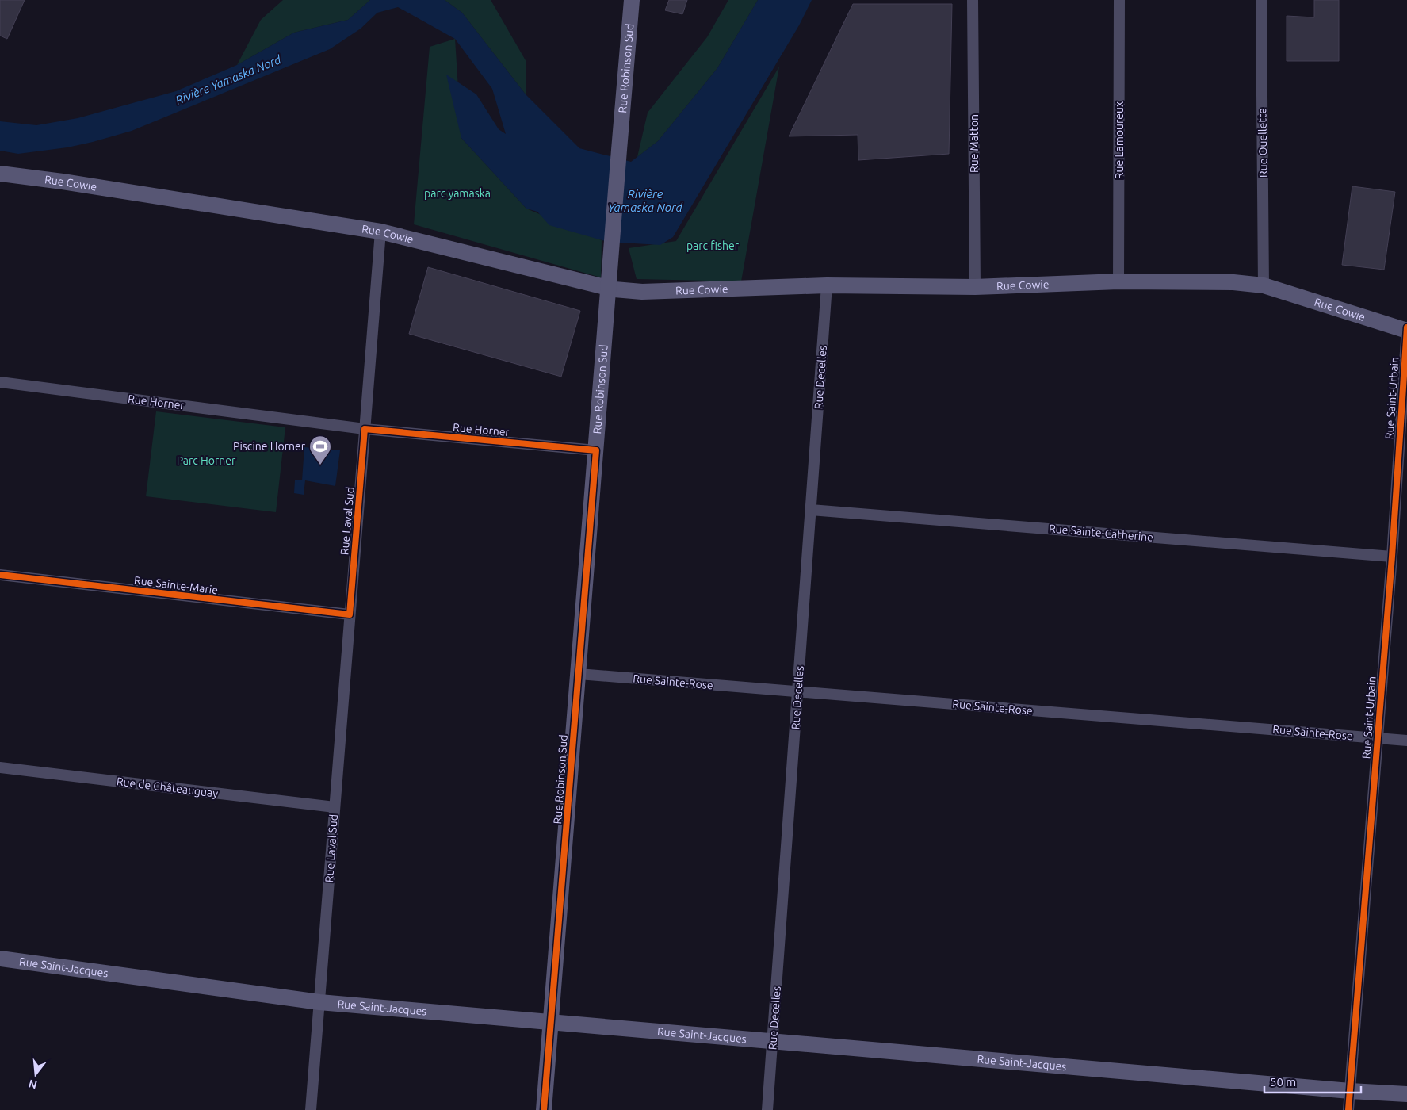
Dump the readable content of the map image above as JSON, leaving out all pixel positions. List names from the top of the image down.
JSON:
{
  "streets": {
    "street": [
      "Rue Robinson Sud",
      "Rue Lamoureux",
      "Rue Ouellette",
      "Rue Matton",
      "Rue Cowie",
      "Rue Decelles",
      "Rue Saint-Urbain",
      "Rue Horner",
      "Rue Laval Sud",
      "Rue Sainte-Catherine",
      "Rue Sainte-Marie",
      "Rue Sainte-Rose",
      "Rue de Châteauguay",
      "Rue Saint-Jacques"
    ]
  },
  "crossings": [
    ["Rue Robinson Sud", "Rue Cowie"],
    ["Rue Robinson Sud", "Rue Horner"],
    ["Rue Robinson Sud", "Rue Sainte-Rose"],
    ["Rue Robinson Sud", "Rue Saint-Jacques"],
    ["Rue Lamoureux", "Rue Cowie"],
    ["Rue Ouellette", "Rue Cowie"],
    ["Rue Matton", "Rue Cowie"],
    ["Rue Cowie", "Rue Decelles"],
    ["Rue Cowie", "Rue Saint-Urbain"],
    ["Rue Cowie", "Rue Laval Sud"],
    ["Rue Decelles", "Rue Sainte-Catherine"],
    ["Rue Decelles", "Rue Sainte-Rose"],
    ["Rue Decelles", "Rue Saint-Jacques"],
    ["Rue Saint-Urbain", "Rue Sainte-Catherine"],
    ["Rue Saint-Urbain", "Rue Sainte-Rose"],
    ["Rue Saint-Urbain", "Rue Saint-Jacques"],
    ["Rue Horner", "Rue Laval Sud"],
    ["Rue Laval Sud", "Rue Sainte-Marie"],
    ["Rue Laval Sud", "Rue de Châteauguay"],
    ["Rue Laval Sud", "Rue Saint-Jacques"]
  ],
  "water": ["Rivière Yamaska Nord"],
  "parks": ["parc yamaska", "parc fisher", "Parc Horner"],
  "places": {
    "sports": ["Piscine Horner"]
  },
  "scale_bar": "50 m",
  "north": "bottom"
}
